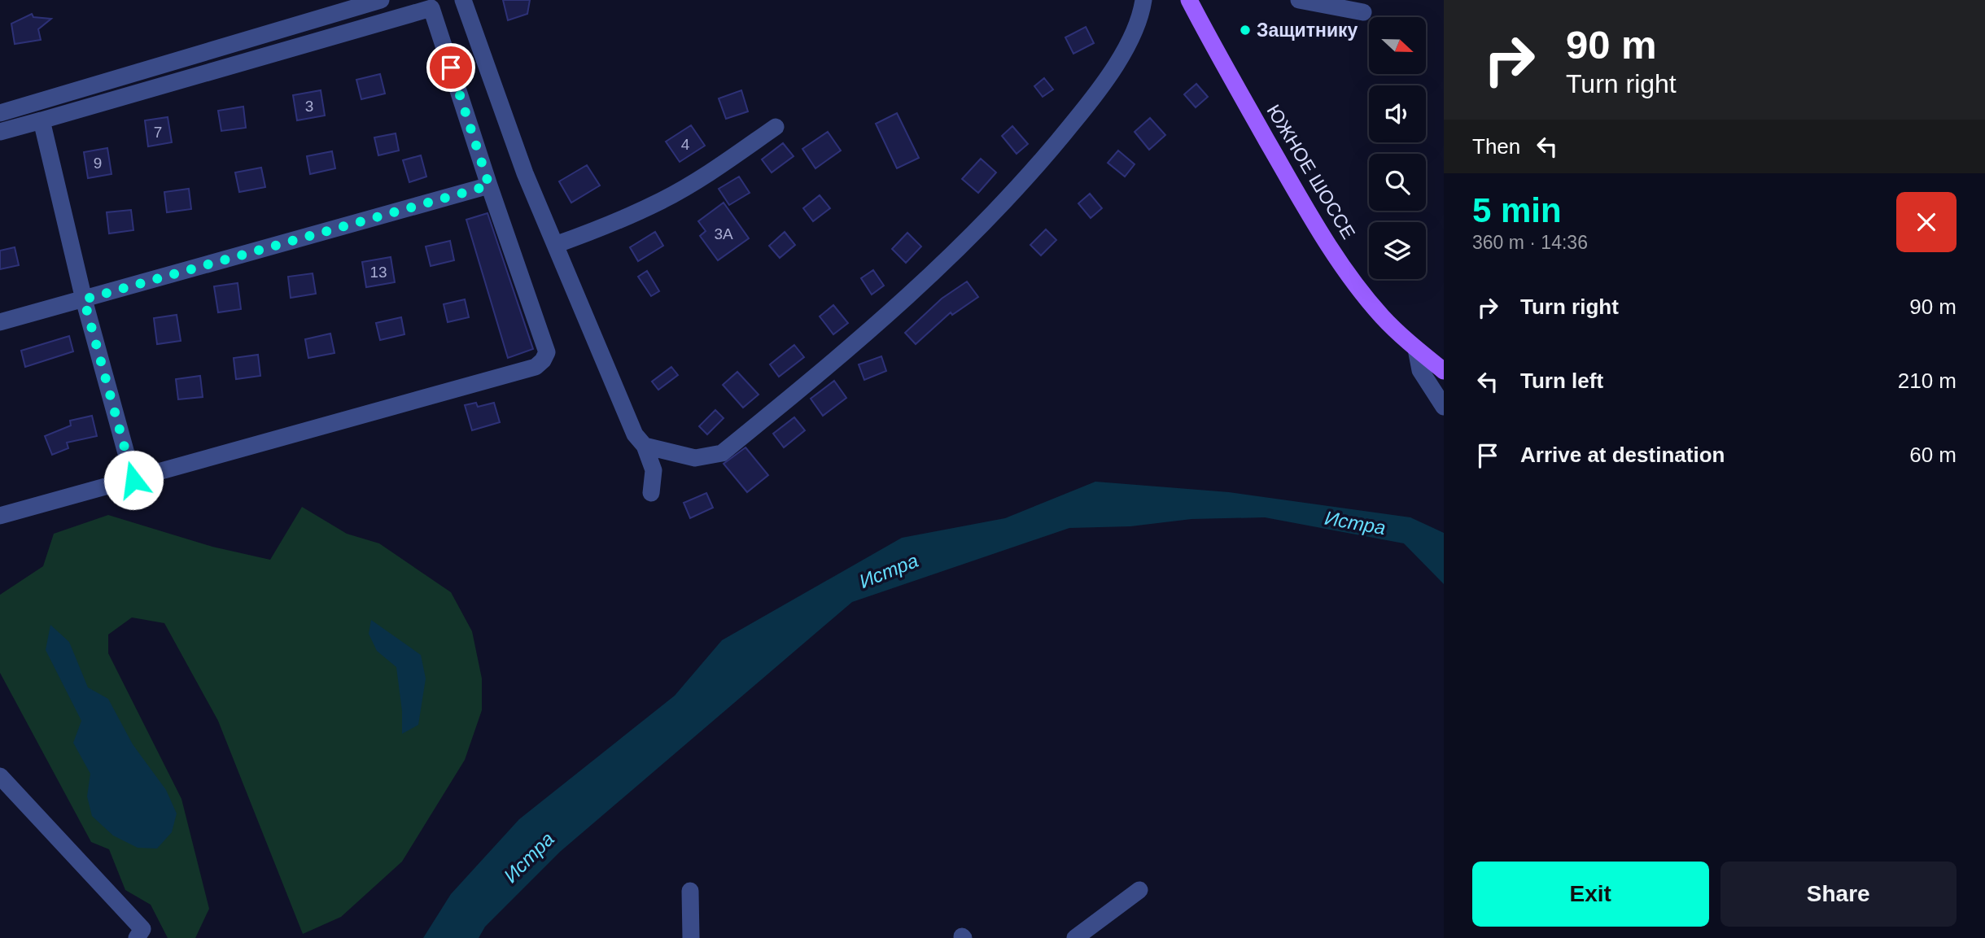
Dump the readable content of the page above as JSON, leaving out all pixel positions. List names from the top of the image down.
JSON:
{
  "streets": {
    "main road": ["ЮЖНОЕ ШОССЕ"]
  },
  "water": ["Истра"],
  "places": ["Защитнику"],
  "house_numbers": [
    "3",
    "7",
    "4",
    "9",
    "3А",
    "13"
  ],
  "north": "right",
  "page": {
    "turn": ["90 m", "Turn right"],
    "then": "Then",
    "heading": ["5 min", "360 m · 14:36"],
    "list": [
      {
        "name": "Turn right",
        "value": "90 m"
      },
      {
        "name": "Turn left",
        "value": "210 m"
      },
      {
        "name": "Arrive at destination",
        "value": "60 m"
      }
    ],
    "buttons": ["Exit", "Share"]
  }
}
